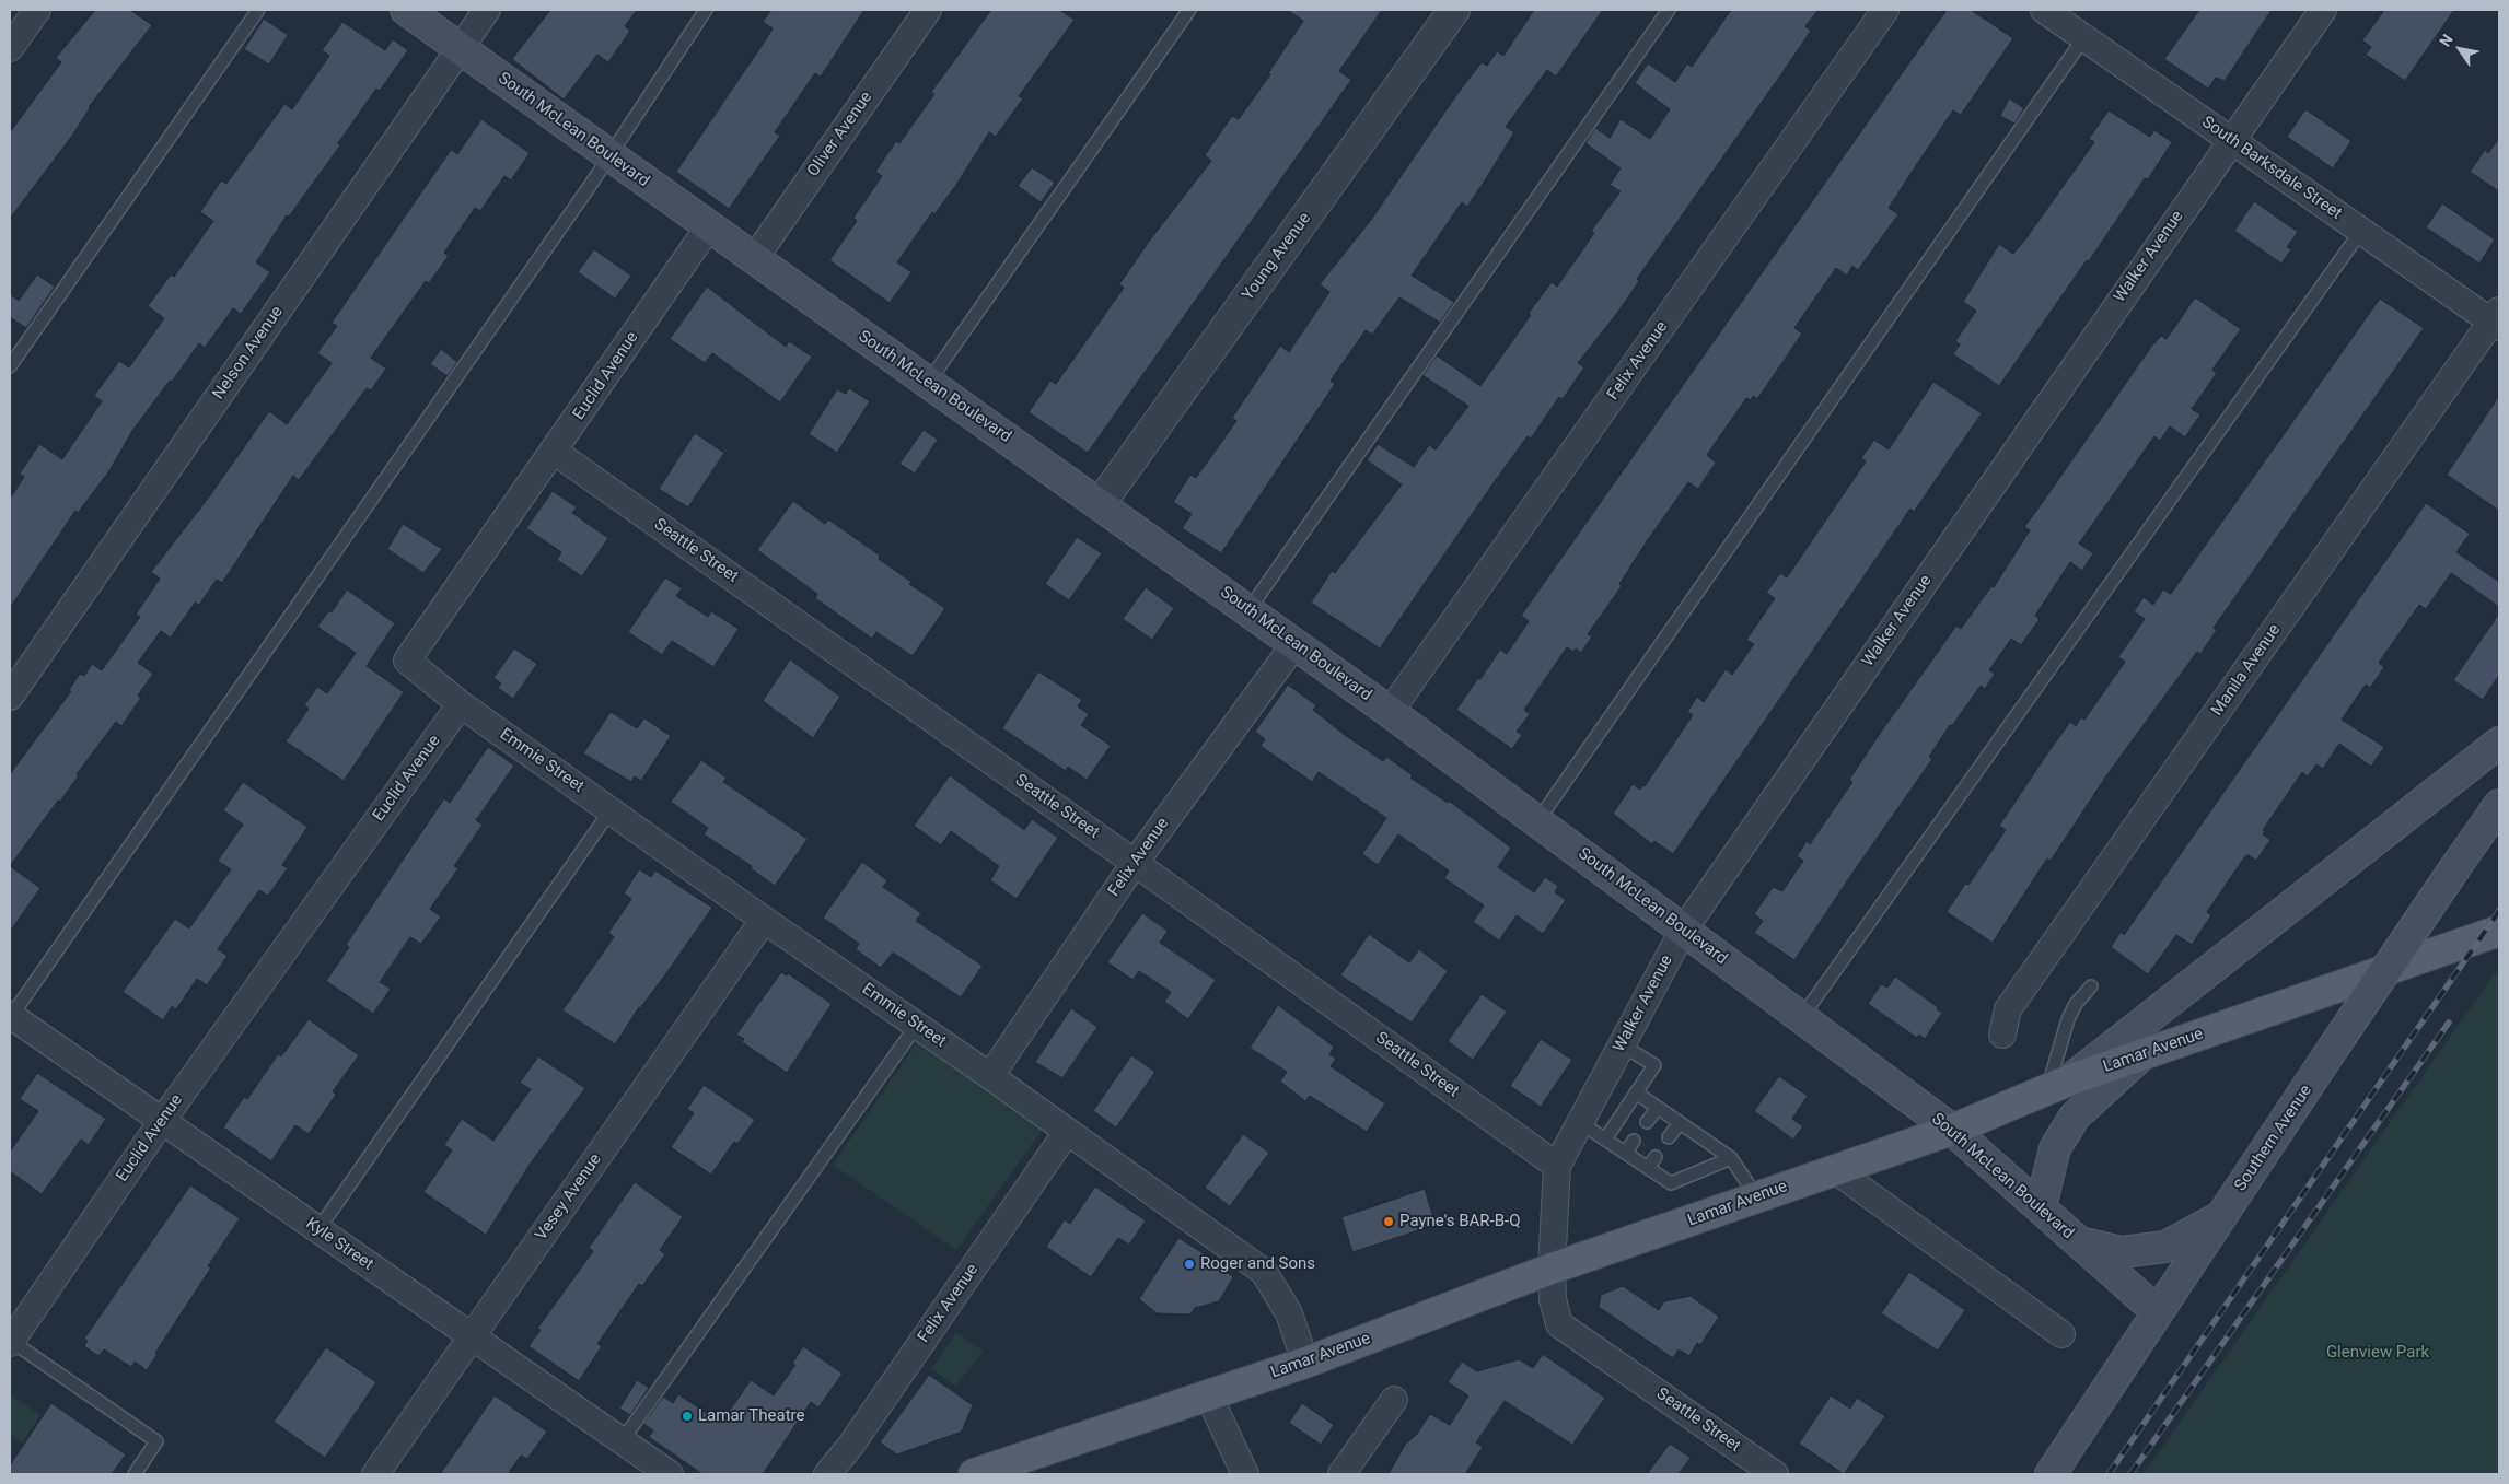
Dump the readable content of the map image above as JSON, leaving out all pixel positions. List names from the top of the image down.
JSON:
{
  "streets": {
    "main road": ["South McLean Boulevard", "Lamar Avenue", "Southern Avenue"],
    "street": [
      "Oliver Avenue",
      "South Barksdale Street",
      "Young Avenue",
      "Walker Avenue",
      "Nelson Avenue",
      "Felix Avenue",
      "Euclid Avenue",
      "Seattle Street",
      "Manila Avenue",
      "Emmie Street",
      "Vesey Avenue",
      "Kyle Street"
    ]
  },
  "crossings": [
    ["South McLean Boulevard", "Oliver Avenue"],
    ["South McLean Boulevard", "Young Avenue"],
    ["South McLean Boulevard", "Walker Avenue"],
    ["South McLean Boulevard", "Nelson Avenue"],
    ["South McLean Boulevard", "Felix Avenue"],
    ["South McLean Boulevard", "Euclid Avenue"],
    ["South McLean Boulevard", "Lamar Avenue"],
    ["South McLean Boulevard", "Southern Avenue"],
    ["South Barksdale Street", "Walker Avenue"],
    ["South Barksdale Street", "Manila Avenue"],
    ["Walker Avenue", "Seattle Street"],
    ["Walker Avenue", "Lamar Avenue"],
    ["Felix Avenue", "Seattle Street"],
    ["Felix Avenue", "Emmie Street"],
    ["Euclid Avenue", "Seattle Street"],
    ["Euclid Avenue", "Emmie Street"],
    ["Euclid Avenue", "Kyle Street"],
    ["Seattle Street", "Lamar Avenue"],
    ["Emmie Street", "Lamar Avenue"],
    ["Emmie Street", "Vesey Avenue"],
    ["Vesey Avenue", "Kyle Street"]
  ],
  "parks": ["Glenview Park"],
  "places": ["Payne's BAR-B-Q", "Roger and Sons", "Lamar Theatre"],
  "north": "top left"
}
